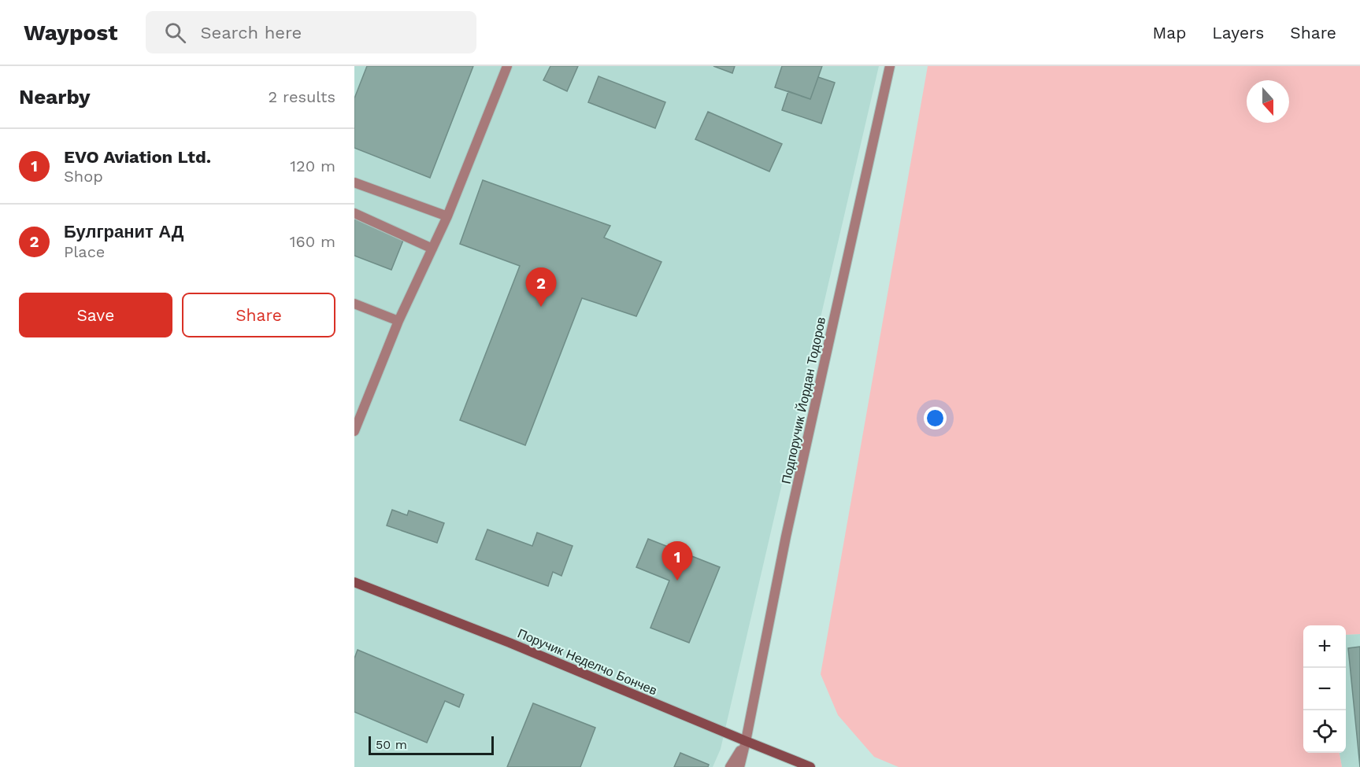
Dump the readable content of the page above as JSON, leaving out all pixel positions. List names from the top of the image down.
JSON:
{
  "streets": {
    "street": ["Подпоручик Йордан Тодоров", "Поручик Неделчо Бончев"]
  },
  "crossings": [
    ["Подпоручик Йордан Тодоров", "Поручик Неделчо Бончев"]
  ],
  "scale_bar": "50 m",
  "north": "bottom",
  "page": {
    "header": "Waypost",
    "search": "Search here",
    "nav": ["Map", "Layers", "Share"],
    "heading": ["Nearby", "2 results"],
    "list": [
      {
        "mark": "1",
        "name": "EVO Aviation Ltd.",
        "note": "Shop",
        "value": "120 m"
      },
      {
        "mark": "2",
        "name": "Булгранит АД",
        "note": "Place",
        "value": "160 m"
      }
    ],
    "pins": ["2", "1"],
    "buttons": ["Save", "Share"],
    "map_buttons": ["+", "−"],
    "scale": "50 m"
  }
}
